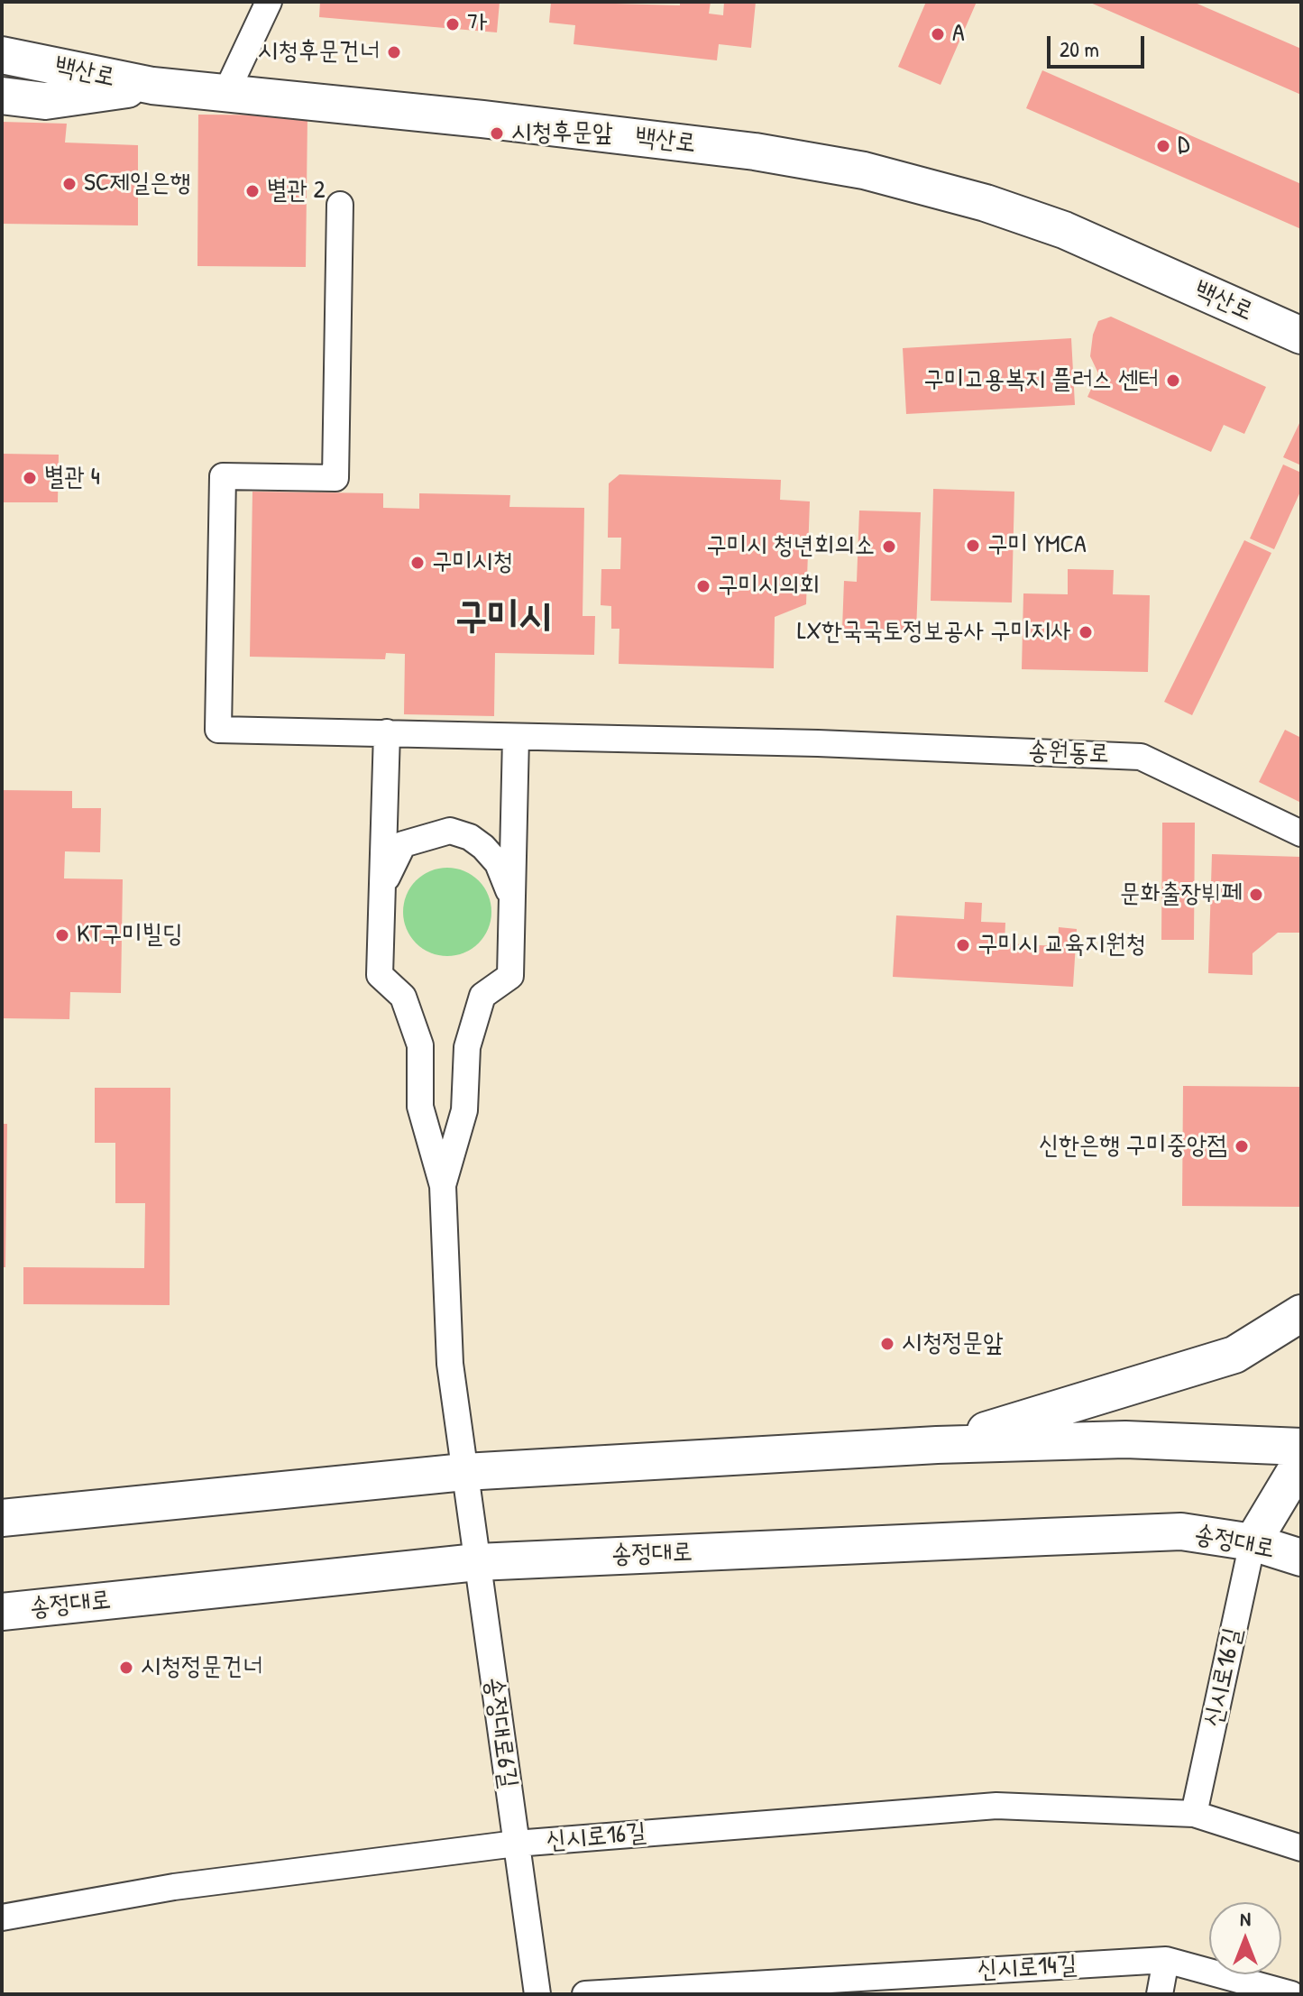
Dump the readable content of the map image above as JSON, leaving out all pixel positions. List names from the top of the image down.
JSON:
{
  "streets": {
    "street": [
      "백산로",
      "송원동로",
      "송정대로",
      "신시로16길",
      "송정대로6길",
      "신시로14길"
    ]
  },
  "crossings": [
    ["송정대로", "신시로16길"],
    ["송정대로", "송정대로6길"],
    ["신시로16길", "송정대로6길"]
  ],
  "districts": ["구미시"],
  "places": [
    "가",
    "A",
    "시청후문건너",
    "시청후문앞",
    "D",
    "SC제일은행",
    "별관 2",
    "구미고용복지 플러스 센터",
    "별관 4",
    "구미 YMCA",
    "구미시 청년회의소",
    "구미시청",
    "구미시의회",
    "LX한국국토정보공사 구미지사",
    "문화출장뷔페",
    "KT구미빌딩",
    "구미시 교육지원청",
    "신한은행 구미중앙점",
    "시청정문앞",
    "시청정문건너"
  ],
  "scale_bar": "20 m",
  "north": "top"
}
